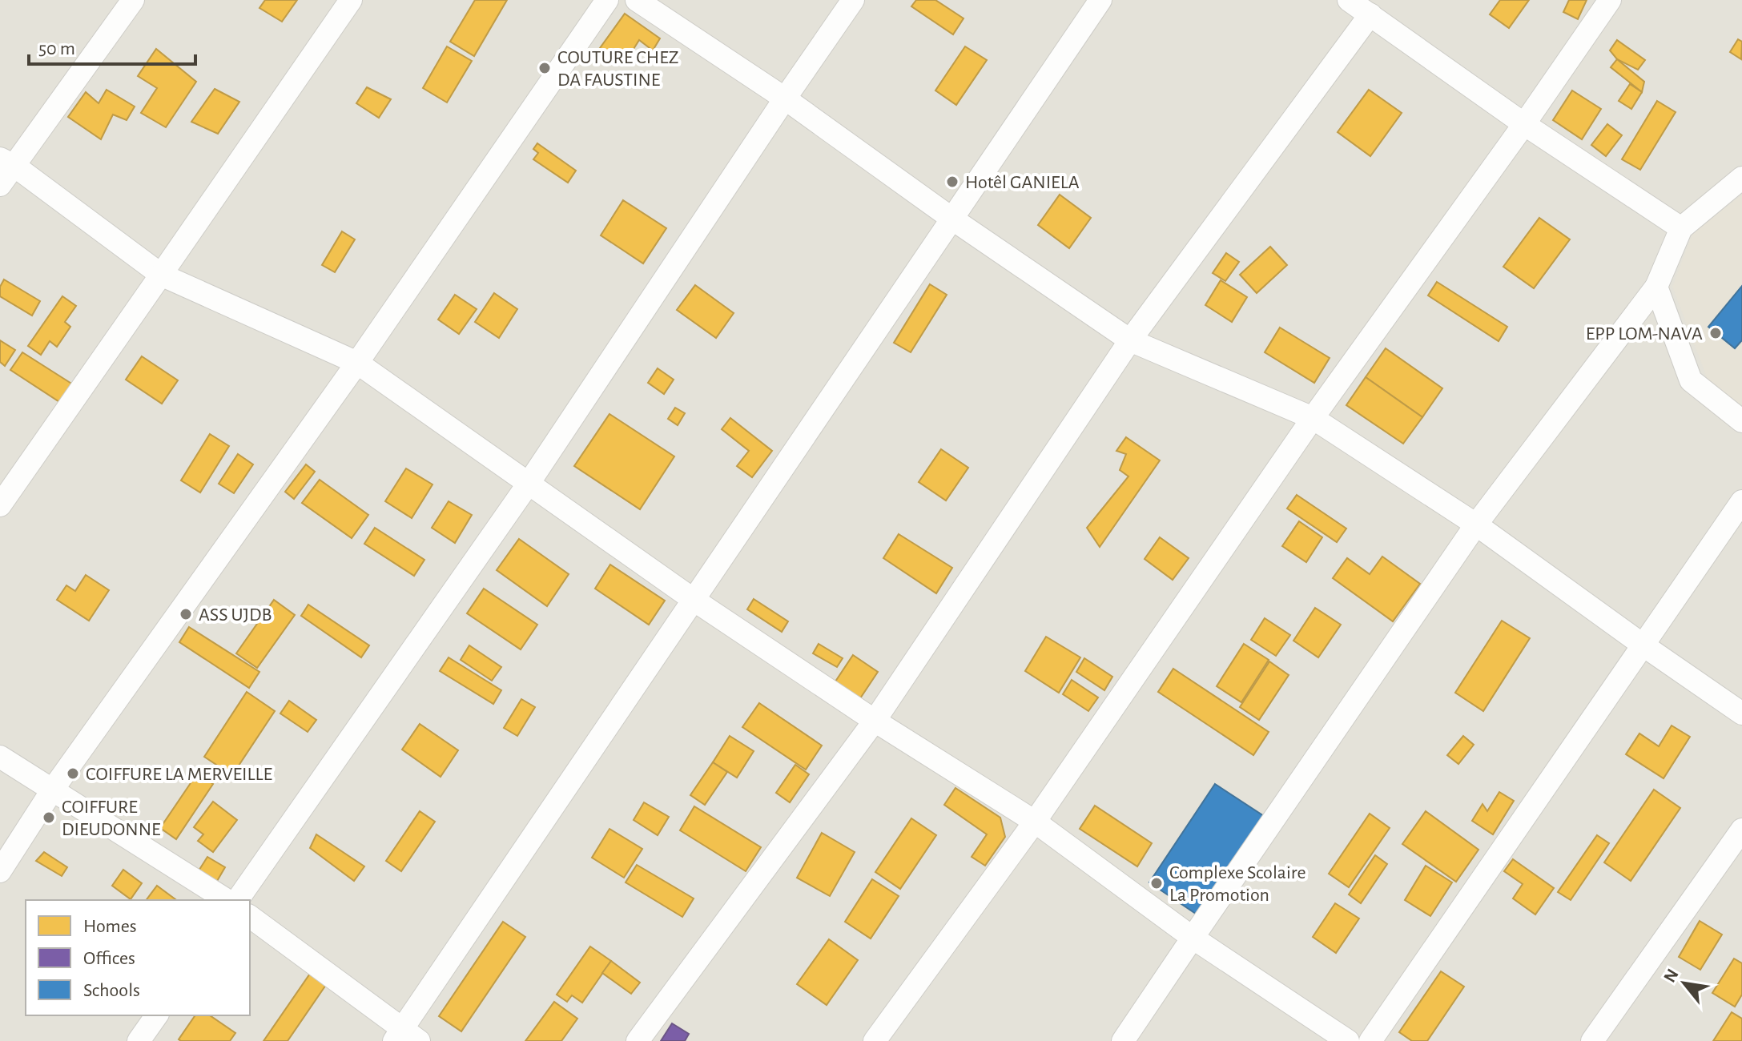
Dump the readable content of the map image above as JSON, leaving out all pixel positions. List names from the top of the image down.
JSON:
{
  "places": [
    "COUTURE CHEZ DA FAUSTINE",
    "Hotêl GANIELA",
    "EPP LOM-NAVA",
    "ASS UJDB",
    "COIFFURE LA MERVEILLE",
    "COIFFURE DIEUDONNE",
    "Complexe Scolaire La Promotion"
  ],
  "legend": ["Homes", "Offices", "Schools"],
  "scale_bar": "50 m",
  "north": "top left"
}
